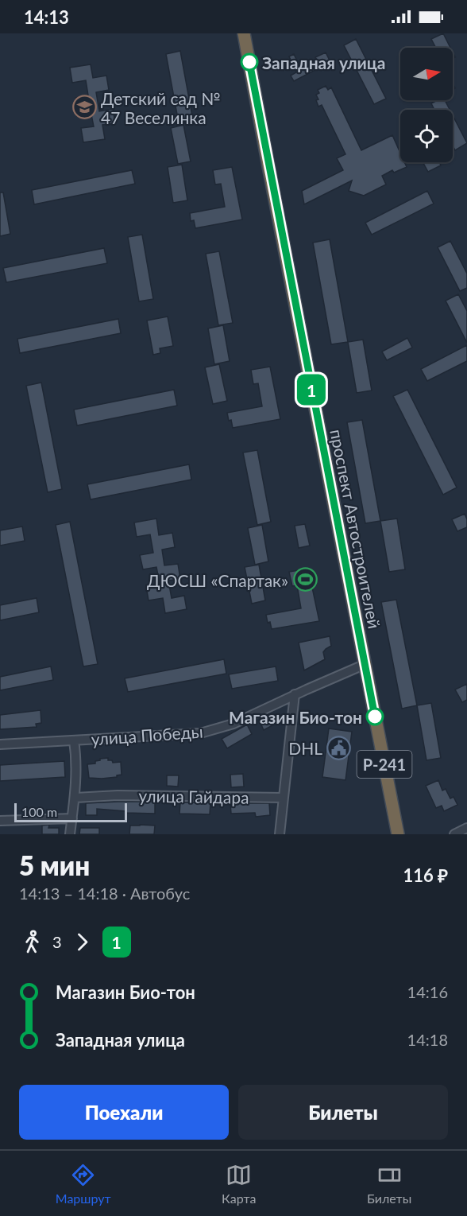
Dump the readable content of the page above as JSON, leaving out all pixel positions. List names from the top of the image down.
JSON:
{
  "streets": {
    "highway": ["проспект Автостроителей", "Р-241"],
    "street": ["улица Победы", "улица Гайдара"]
  },
  "crossings": [
    ["проспект Автостроителей", "улица Победы"]
  ],
  "places": {
    "other": ["Западная улица", "Магазин Био-тон"],
    "school or university": ["Детский сад № 47 Веселинка"],
    "sports": ["ДЮСШ «Спартак»"],
    "public building": ["DHL"]
  },
  "lines": ["bus line 1"],
  "scale_bar": "100 m",
  "north": "right",
  "page": {
    "status": "14:13",
    "on_map": "1",
    "scale": "100 m",
    "heading": ["5 мин", "14:13 – 14:18 · Автобус", "116 ₽"],
    "legs": ["3", "1"],
    "list": [
      {
        "name": "Магазин Био-тон",
        "value": "14:16"
      },
      {
        "name": "Западная улица",
        "value": "14:18"
      }
    ],
    "buttons": ["Поехали", "Билеты"],
    "tabs": ["Маршрут", "Карта", "Билеты"]
  }
}
